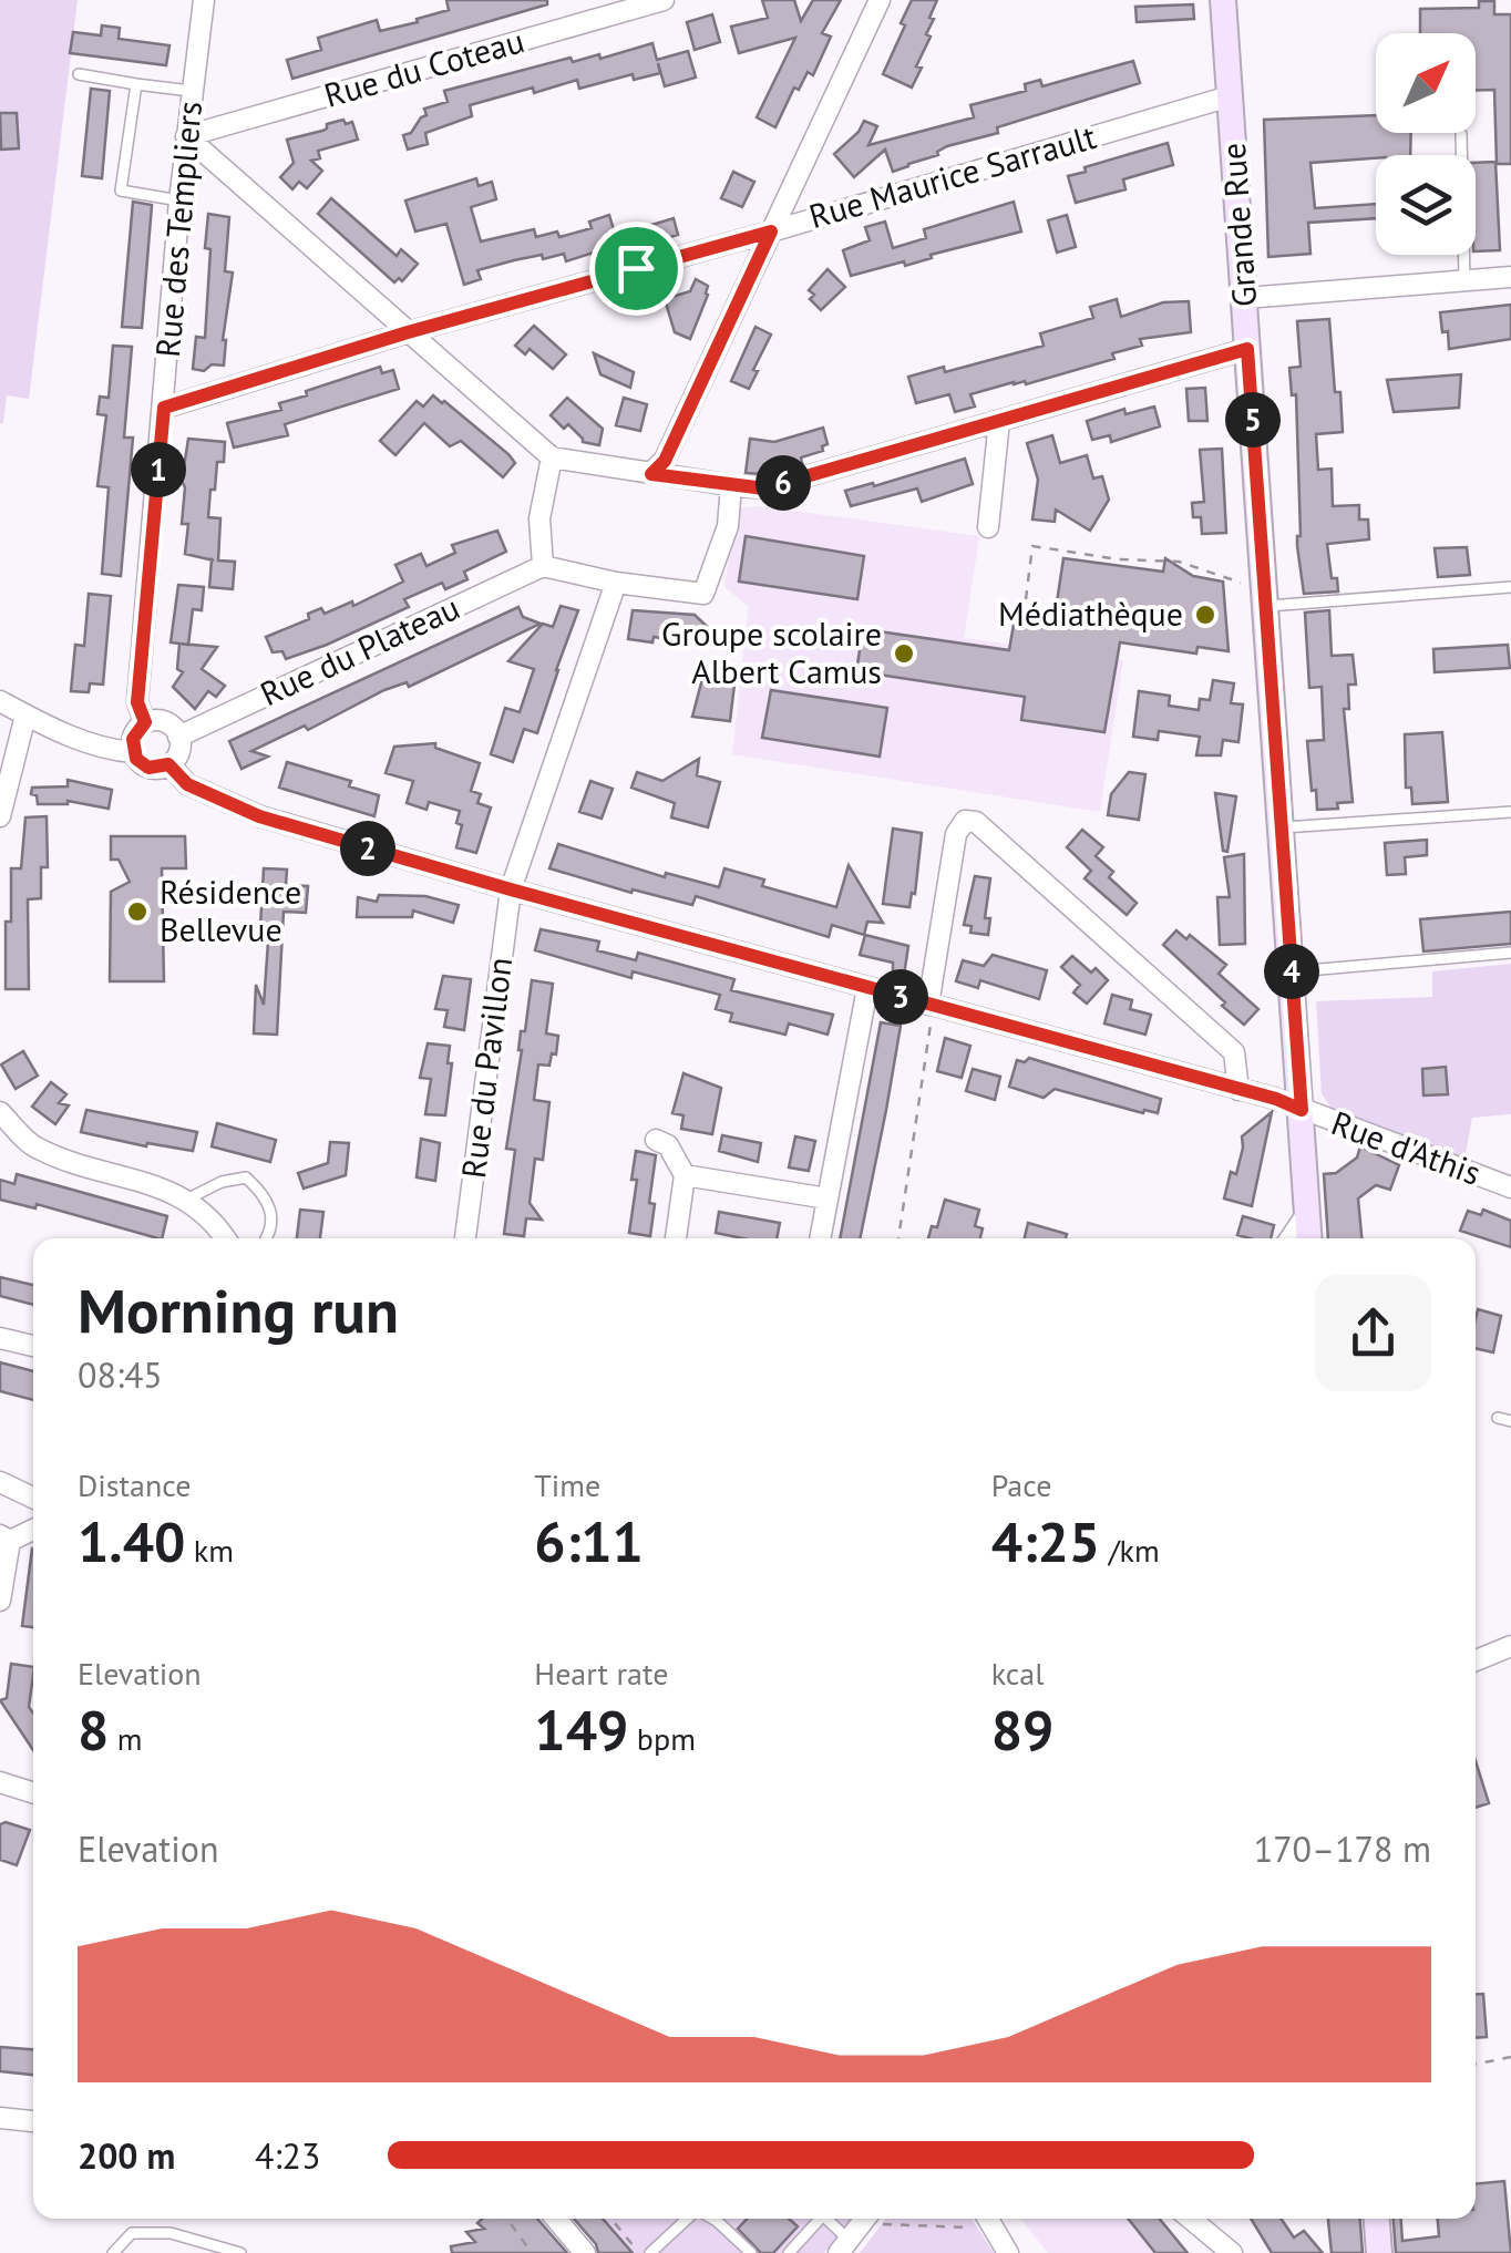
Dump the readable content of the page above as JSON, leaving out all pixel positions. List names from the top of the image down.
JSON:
{
  "streets": {
    "main road": ["Grande Rue"],
    "street": [
      "Rue du Coteau",
      "Rue Maurice Sarrault",
      "Rue des Templiers",
      "Rue du Plateau",
      "Rue du Pavillon",
      "Rue d'Athis"
    ]
  },
  "crossings": [
    ["Rue du Coteau", "Rue des Templiers"],
    ["Rue Maurice Sarrault", "Grande Rue"],
    ["Rue Maurice Sarrault", "Rue des Templiers"],
    ["Grande Rue", "Rue d'Athis"],
    ["Rue des Templiers", "Rue du Plateau"],
    ["Rue des Templiers", "Rue d'Athis"],
    ["Rue du Plateau", "Rue d'Athis"],
    ["Rue du Pavillon", "Rue d'Athis"]
  ],
  "places": ["Médiathèque", "Groupe scolaire Albert Camus", "Résidence Bellevue"],
  "north": "top right",
  "page": {
    "pins": [
      "5",
      "1",
      "6",
      "2",
      "4",
      "3"
    ],
    "heading": ["Morning run", "08:45"],
    "stats": [
      ["Distance", "1.40 km"],
      ["Time", "6:11"],
      ["Pace", "4:25 /km"],
      ["Elevation", "8 m"],
      ["Heart rate", "149 bpm"],
      ["kcal", "89"]
    ],
    "chart": ["Elevation", "170–178 m"],
    "list": [
      {
        "name": "200 m",
        "note": "4:23"
      }
    ]
  }
}
